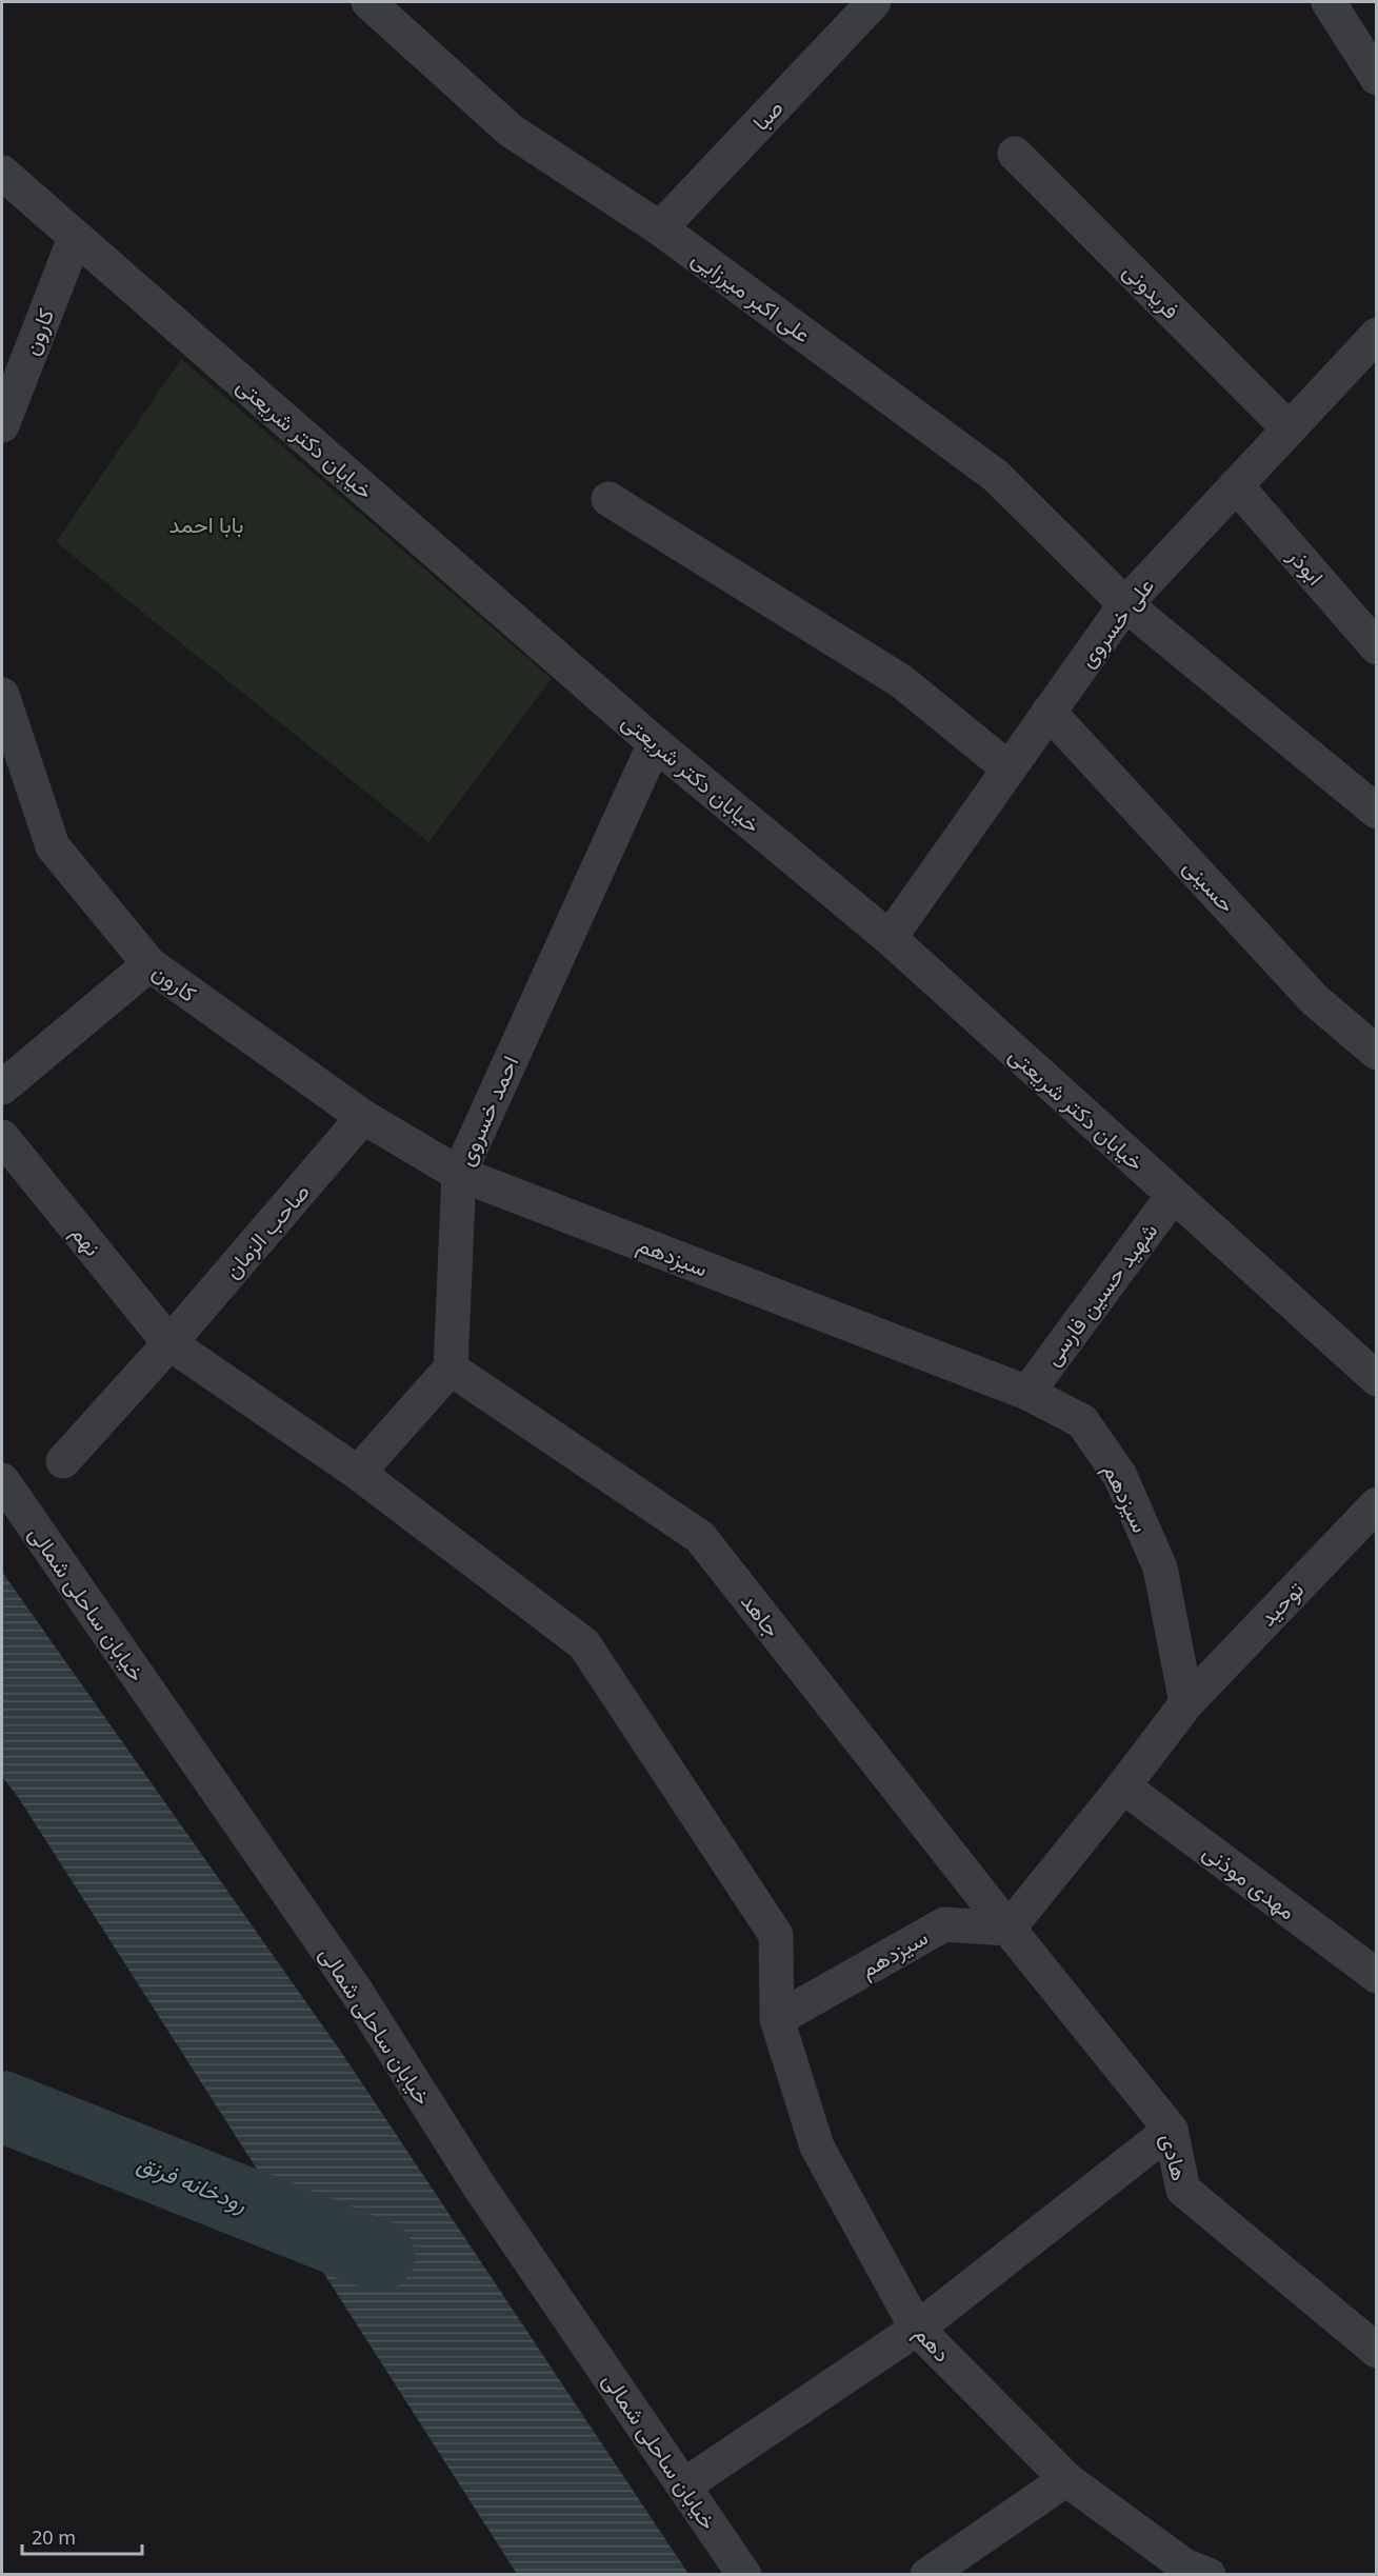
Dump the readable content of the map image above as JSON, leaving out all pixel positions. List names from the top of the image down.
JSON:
{
  "streets": {
    "street": [
      "صبا",
      "فریدونی",
      "علی اکبر میرزایی",
      "کارون",
      "خیابان دکتر شریعتی",
      "ابوذر",
      "علی خسروی",
      "حسینی",
      "احمد خسروی",
      "صاحب الزمان",
      "نهم",
      "سیزدهم",
      "شهید حسین فارسی",
      "خیابان ساحلی شمالی",
      "توحید",
      "جاهد",
      "مهدی موذنی",
      "هادی",
      "دهم"
    ]
  },
  "crossings": [
    ["صبا", "علی اکبر میرزایی"],
    ["فریدونی", "علی خسروی"],
    ["علی اکبر میرزایی", "علی خسروی"],
    ["کارون", "خیابان دکتر شریعتی"],
    ["کارون", "احمد خسروی"],
    ["کارون", "صاحب الزمان"],
    ["کارون", "سیزدهم"],
    ["خیابان دکتر شریعتی", "علی خسروی"],
    ["خیابان دکتر شریعتی", "احمد خسروی"],
    ["خیابان دکتر شریعتی", "شهید حسین فارسی"],
    ["ابوذر", "علی خسروی"],
    ["علی خسروی", "حسینی"],
    ["احمد خسروی", "سیزدهم"],
    ["احمد خسروی", "جاهد"],
    ["صاحب الزمان", "نهم"],
    ["نهم", "دهم"],
    ["سیزدهم", "شهید حسین فارسی"],
    ["سیزدهم", "توحید"],
    ["سیزدهم", "جاهد"],
    ["سیزدهم", "هادی"],
    ["سیزدهم", "دهم"],
    ["جاهد", "هادی"]
  ],
  "water": ["رودخانه فرنق"],
  "parks": ["بابا احمد"],
  "scale_bar": "20 m"
}
